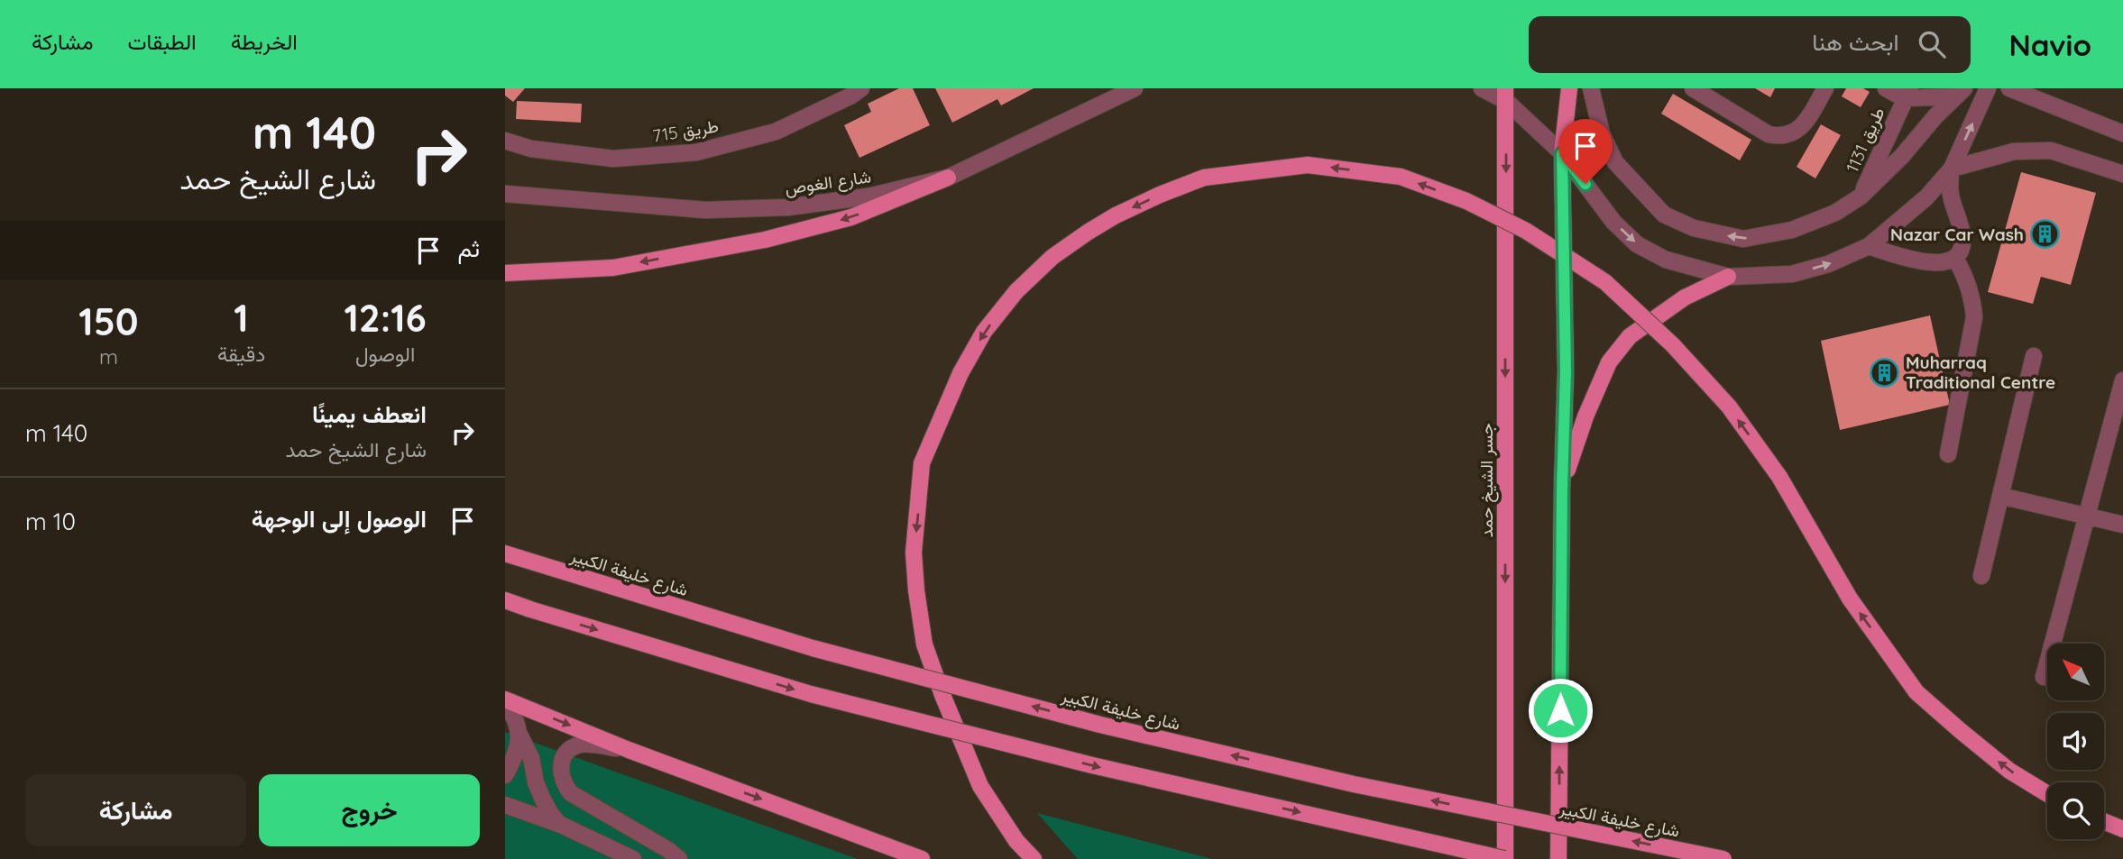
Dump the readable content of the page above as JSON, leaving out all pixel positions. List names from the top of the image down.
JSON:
{
  "streets": {
    "main road": ["جسر الشيخ حمد", "شارع خليفة الكبير"],
    "street": ["طريق 715", "طريق 1131", "شارع الغوص"]
  },
  "places": {
    "building": ["Nazar Car Wash", "Muharraq Traditional Centre"]
  },
  "north": "top left",
  "page": {
    "header": "Navio",
    "search": "ابحث هنا",
    "nav": ["الخريطة", "الطبقات", "مشاركة"],
    "turn": ["140 m", "شارع الشيخ حمد"],
    "then": "ثم",
    "eta": [
      "12:16",
      "الوصول",
      "1",
      "دقيقة",
      "150",
      "m"
    ],
    "list": [
      {
        "name": "انعطف يمينًا",
        "note": "شارع الشيخ حمد",
        "value": "140 m"
      },
      {
        "name": "الوصول إلى الوجهة",
        "value": "10 m"
      }
    ],
    "buttons": ["خروج", "مشاركة"]
  }
}
